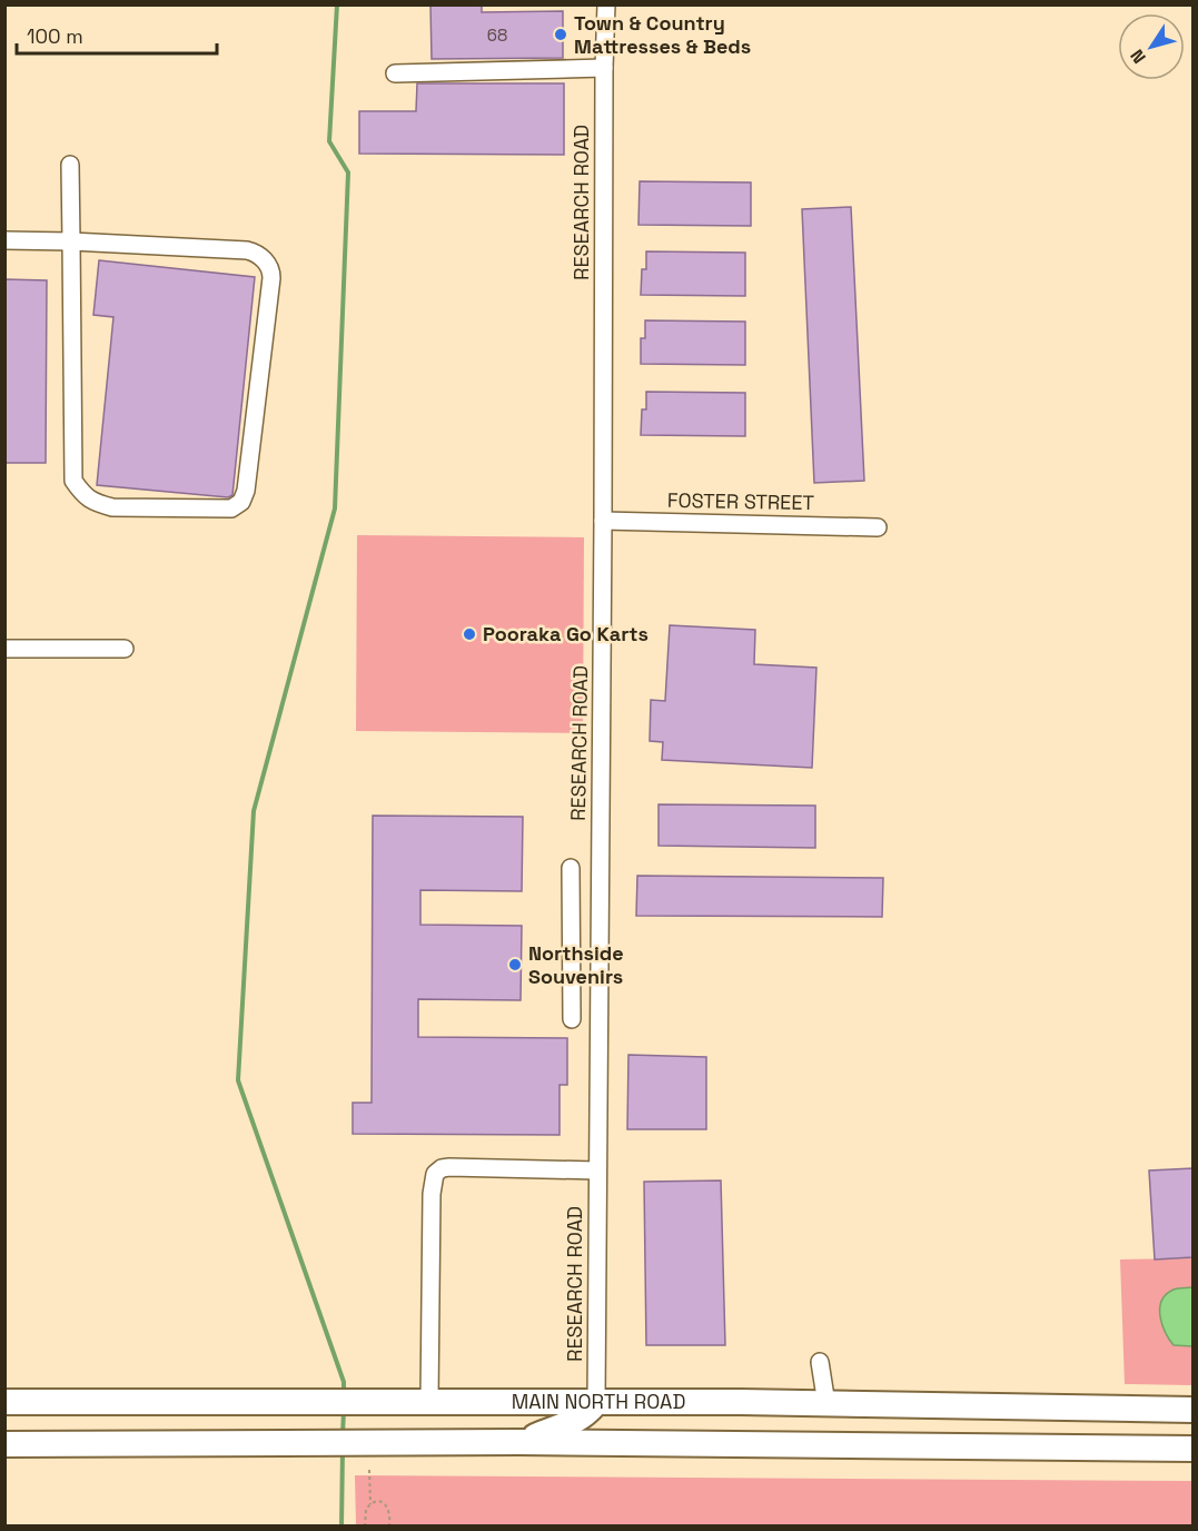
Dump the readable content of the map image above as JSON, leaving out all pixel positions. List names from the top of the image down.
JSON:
{
  "streets": {
    "highway": ["MAIN NORTH ROAD"],
    "street": ["RESEARCH ROAD", "FOSTER STREET"]
  },
  "crossings": [
    ["RESEARCH ROAD", "FOSTER STREET"],
    ["RESEARCH ROAD", "MAIN NORTH ROAD"]
  ],
  "places": ["Town & Country Mattresses & Beds", "Pooraka Go Karts", "Northside Souvenirs"],
  "house_numbers": ["68"],
  "scale_bar": "100 m",
  "north": "bottom left"
}
